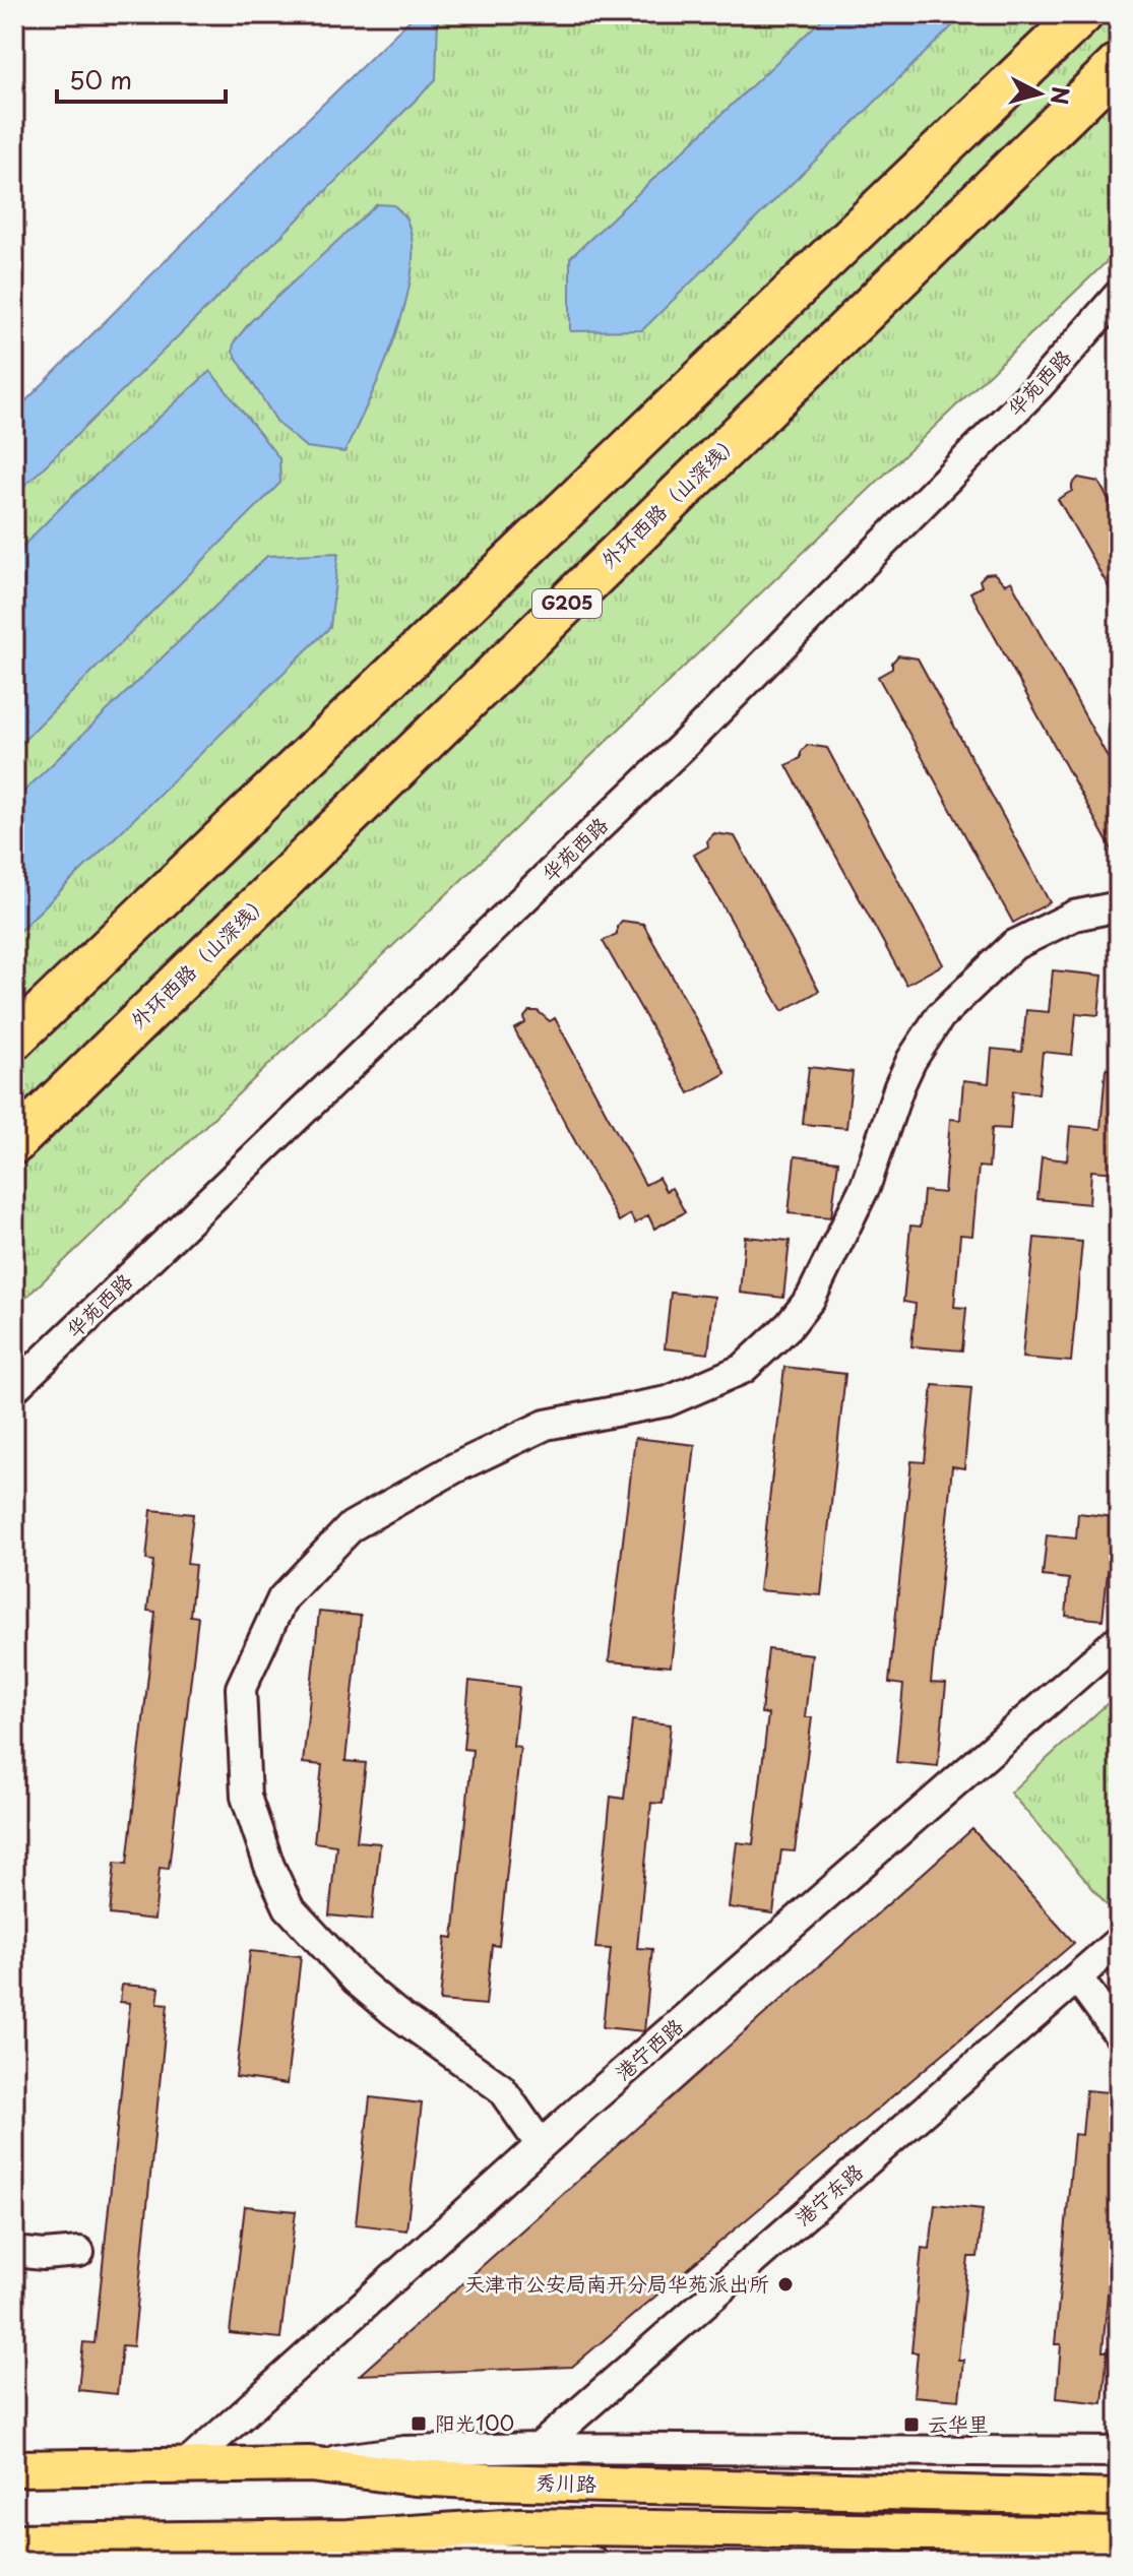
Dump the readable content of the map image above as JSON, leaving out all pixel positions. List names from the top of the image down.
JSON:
{
  "streets": {
    "highway": ["外环西路（山深线）", "G205"],
    "main road": ["秀川路"],
    "street": ["华苑西路", "港宁西路", "港宁东路"]
  },
  "crossings": [
    ["港宁西路", "秀川路"]
  ],
  "places": {
    "other": ["天津市公安局南开分局华苑派出所"],
    "transit": ["阳光100", "云华里"]
  },
  "scale_bar": "50 m",
  "north": "right"
}
